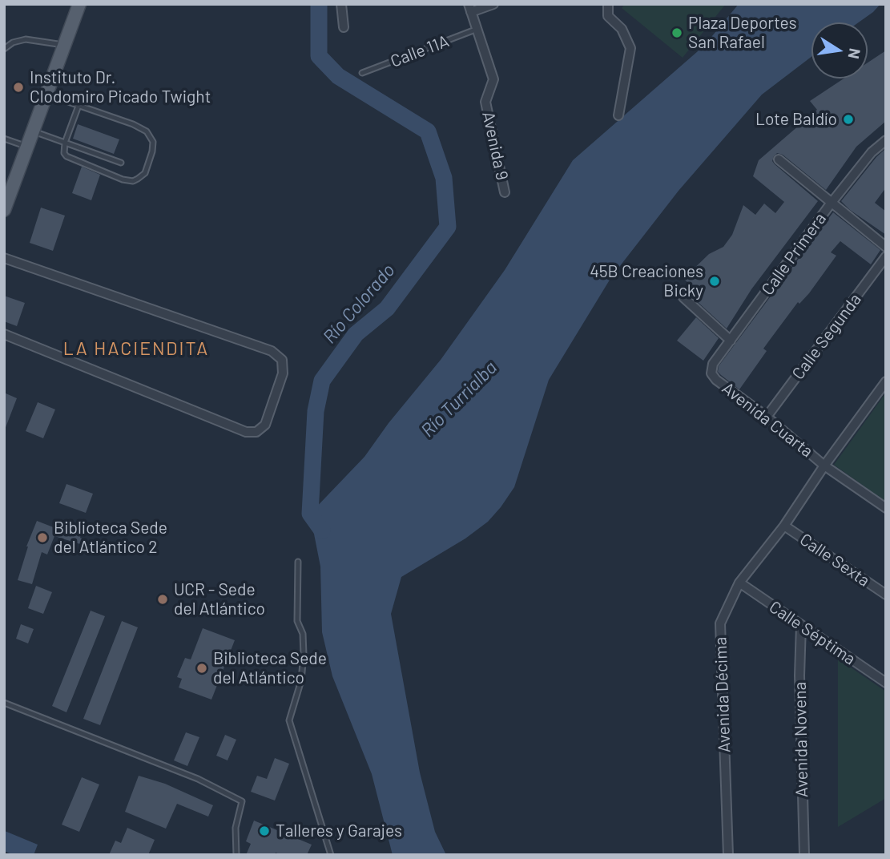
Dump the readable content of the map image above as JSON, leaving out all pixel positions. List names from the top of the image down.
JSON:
{
  "streets": {
    "street": [
      "Avenida 9",
      "Calle Primera",
      "Calle Segunda",
      "Avenida Cuarta",
      "Calle Sexta",
      "Calle Séptima",
      "Avenida Décima",
      "Avenida Novena"
    ],
    "lane": ["Calle 11A"]
  },
  "crossings": [
    ["Calle 11A", "Avenida 9"],
    ["Calle Primera", "Avenida Cuarta"],
    ["Calle Segunda", "Avenida Cuarta"],
    ["Avenida Cuarta", "Avenida Décima"],
    ["Calle Sexta", "Avenida Décima"],
    ["Calle Séptima", "Avenida Décima"],
    ["Calle Séptima", "Avenida Novena"]
  ],
  "districts": ["LA HACIENDITA"],
  "water": ["Río Colorado", "Río Turrialba"],
  "places": [
    "Plaza Deportes San Rafael",
    "Instituto Dr. Clodomiro Picado Twight",
    "Lote Baldío",
    "45B Creaciones Bicky",
    "Biblioteca Sede del Atlántico 2",
    "UCR - Sede del Atlántico",
    "Biblioteca Sede del Atlántico",
    "Talleres y Garajes"
  ],
  "north": "right"
}
